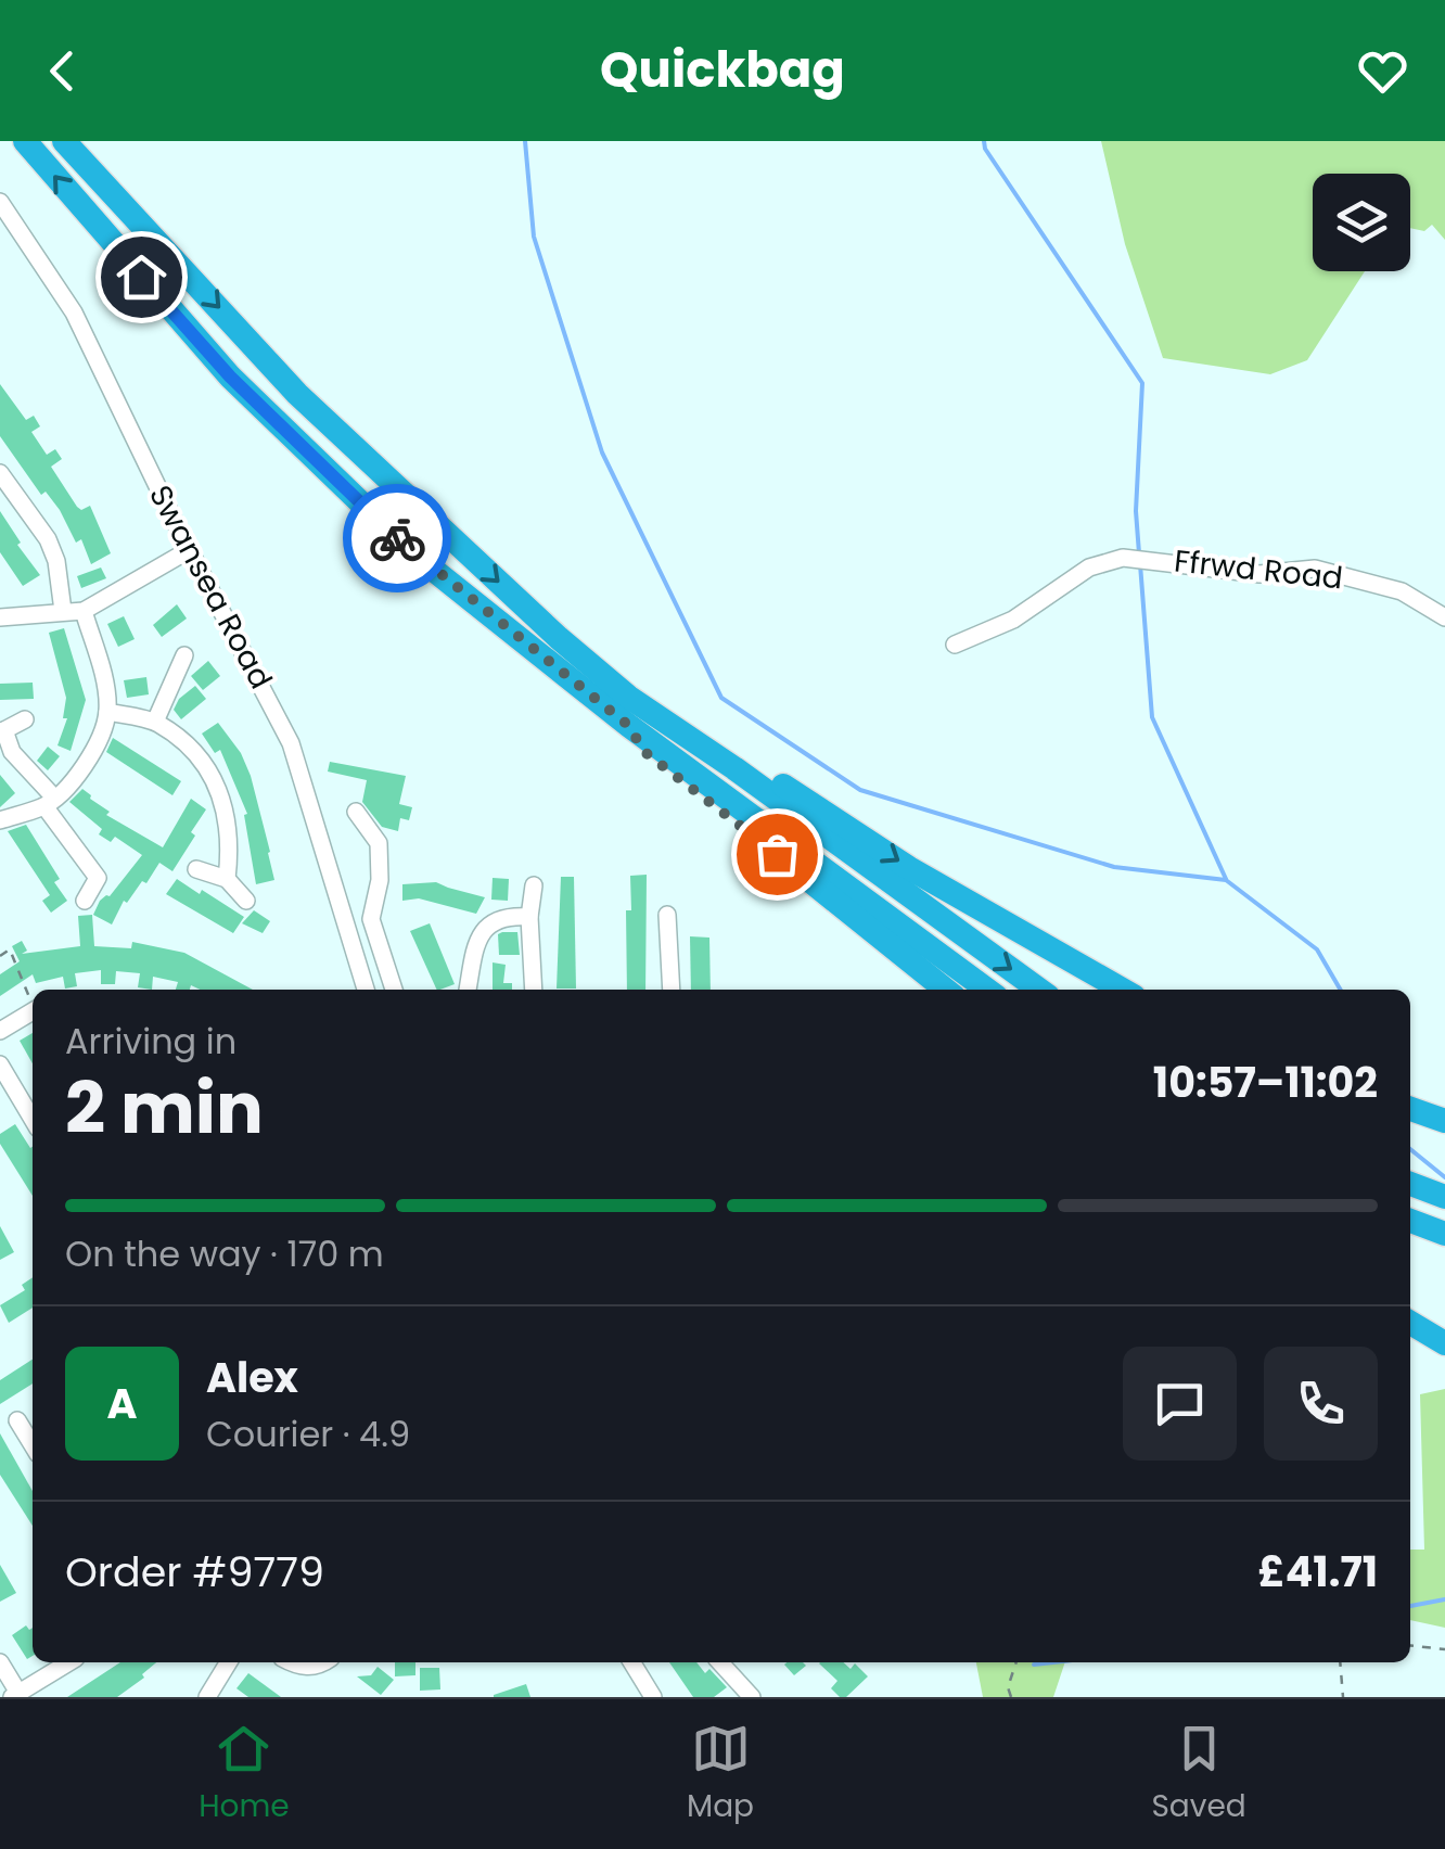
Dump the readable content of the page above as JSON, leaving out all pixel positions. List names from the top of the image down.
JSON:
{
  "streets": {
    "street": ["Ffrwd Road", "Swansea Road"]
  },
  "page": {
    "header": "Quickbag",
    "heading": ["2 min", "Arriving in", "10:57–11:02"],
    "panel": [
      "Alex",
      "Courier · 4.9",
      "Order #9779",
      "£41.71"
    ],
    "bar": "On the way · 170 m",
    "round": "A",
    "tabs": ["Home", "Map", "Saved"]
  }
}
